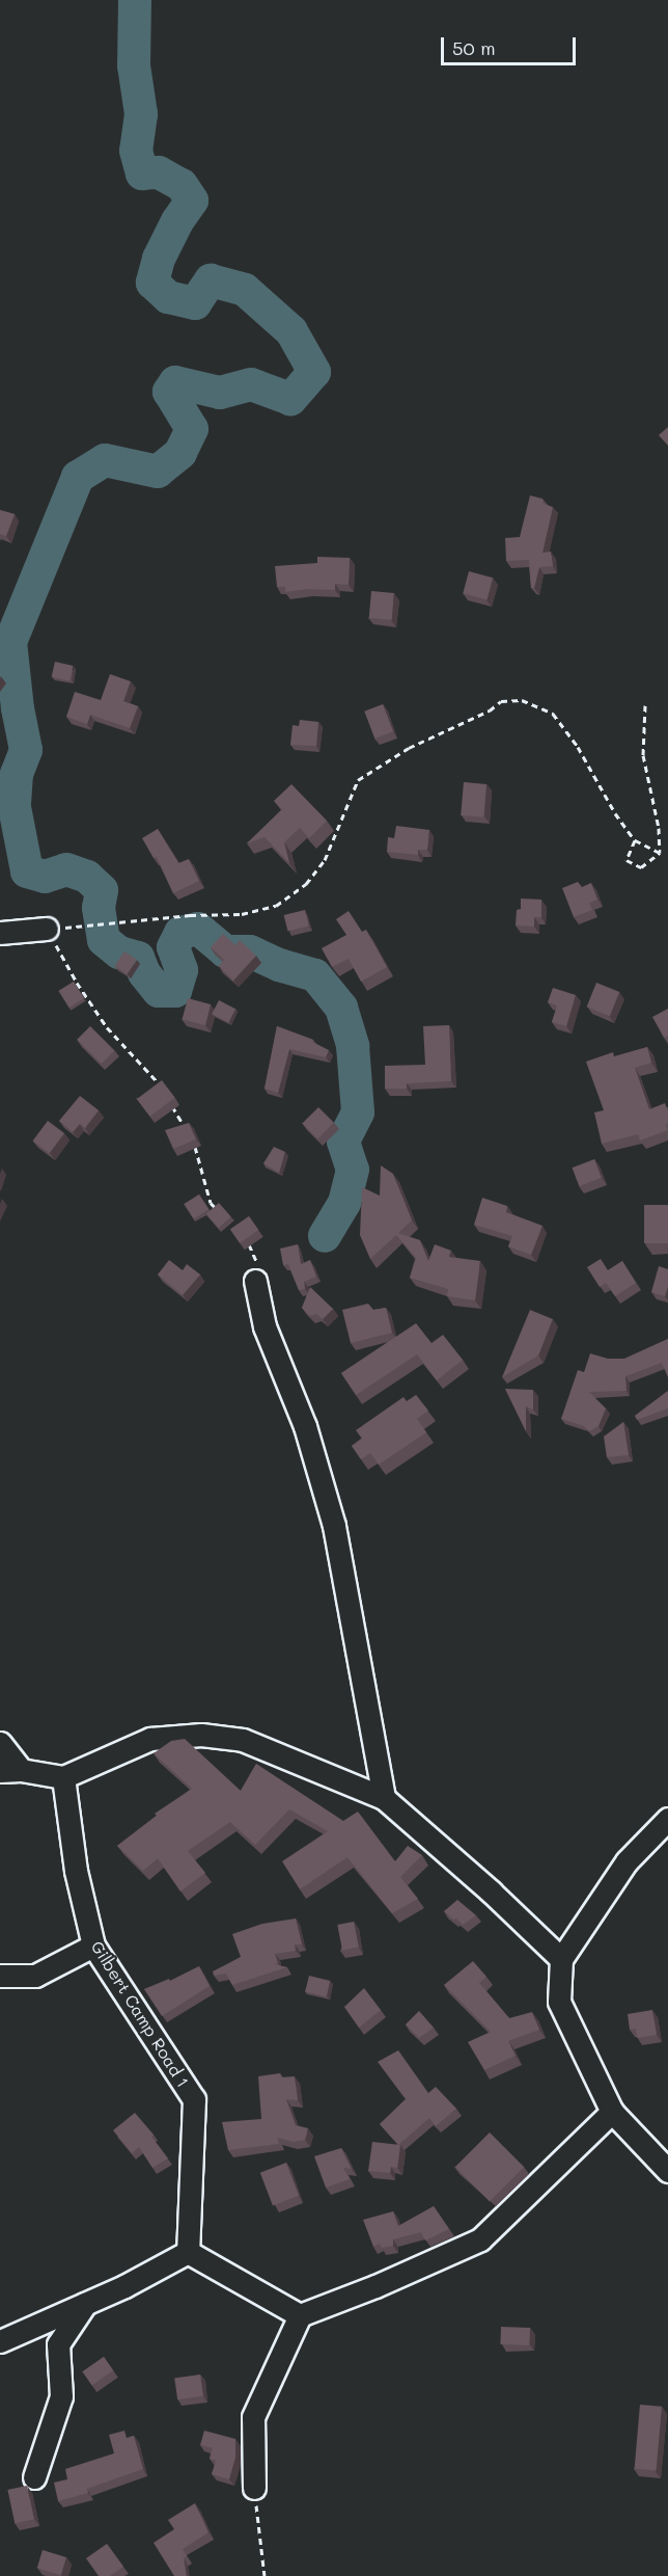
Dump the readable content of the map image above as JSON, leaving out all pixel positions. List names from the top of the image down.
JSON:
{
  "streets": {
    "street": ["Gilbert Camp Road 1"]
  },
  "scale_bar": "50 m"
}
